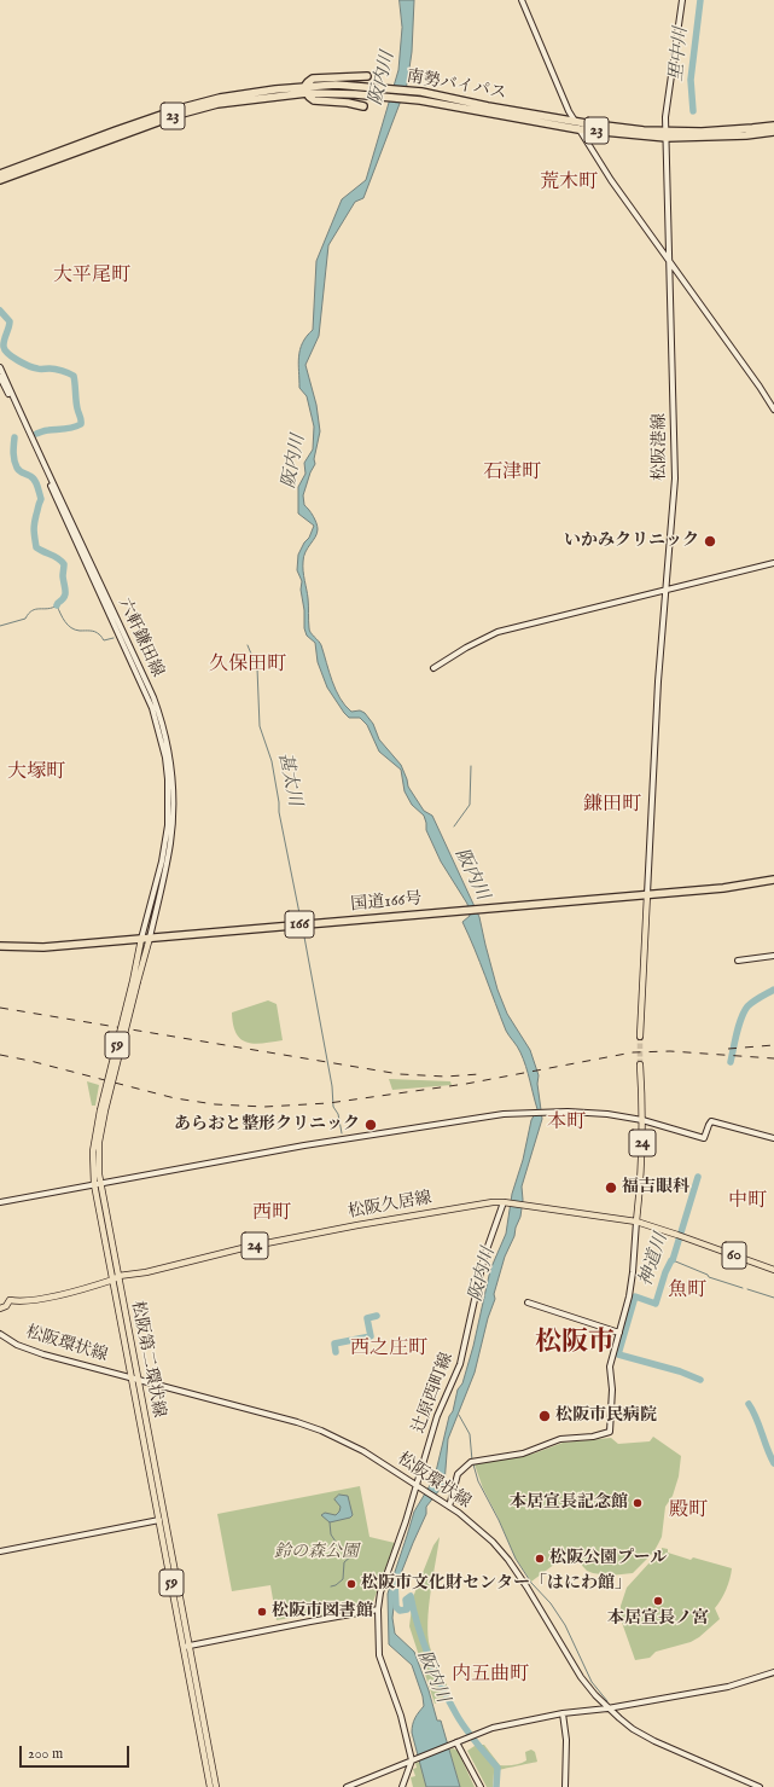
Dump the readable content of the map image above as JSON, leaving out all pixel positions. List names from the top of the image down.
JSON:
{
  "streets": {
    "highway": [
      "南勢バイパス",
      "23",
      "国道166号",
      "166"
    ],
    "main road": [
      "松阪港線",
      "六軒鎌田線",
      "59",
      "24",
      "松阪久居線",
      "60",
      "松阪環状線",
      "松阪第二環状線",
      "辻原西町線"
    ]
  },
  "crossings": [
    ["南勢バイパス", "松阪港線"],
    ["松阪港線", "国道166号"],
    ["六軒鎌田線", "国道166号"],
    ["六軒鎌田線", "松阪第二環状線"],
    ["国道166号", "松阪第二環状線"],
    ["24", "松阪久居線"],
    ["24", "60"],
    ["松阪久居線", "60"],
    ["松阪久居線", "松阪第二環状線"],
    ["松阪久居線", "辻原西町線"],
    ["松阪環状線", "松阪第二環状線"],
    ["松阪環状線", "辻原西町線"]
  ],
  "districts": [
    "荒木町",
    "大平尾町",
    "石津町",
    "久保田町",
    "大塚町",
    "鎌田町",
    "本町",
    "中町",
    "西町",
    "魚町",
    "松阪市",
    "西之庄町",
    "殿町",
    "内五曲町"
  ],
  "water": [
    "里中川",
    "阪内川",
    "甚太川",
    "神道川"
  ],
  "parks": ["鈴の森公園"],
  "places": [
    "いかみクリニック",
    "あらおと整形クリニック",
    "福吉眼科",
    "松阪市民病院",
    "本居宣長記念館",
    "松阪公園プール",
    "松阪市文化財センター「はにわ館」",
    "本居宣長ノ宮",
    "松阪市図書館"
  ],
  "scale_bar": "200 m"
}
